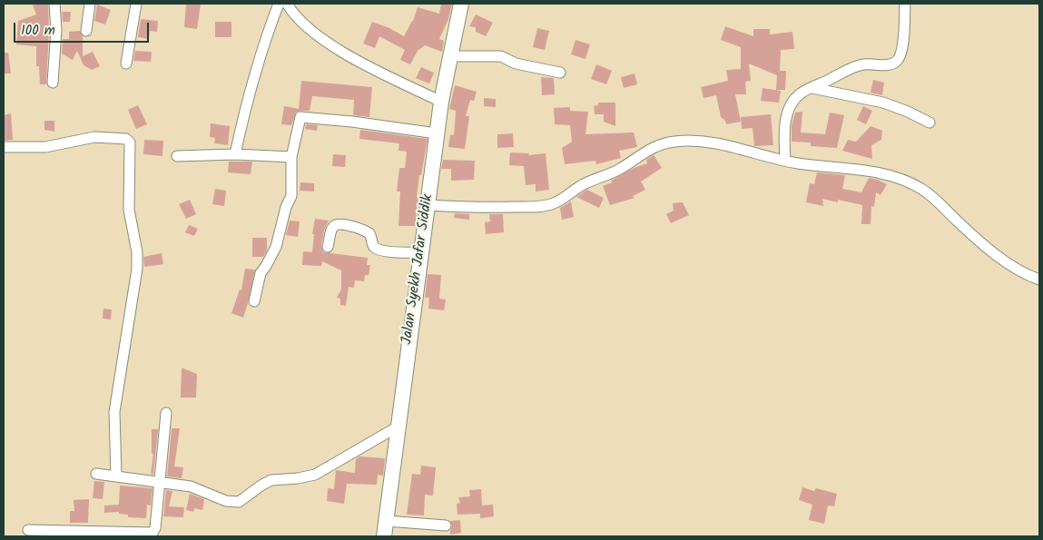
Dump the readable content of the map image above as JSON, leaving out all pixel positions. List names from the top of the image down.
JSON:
{
  "streets": {
    "main road": ["Jalan Syekh Jafar Siddik"]
  },
  "scale_bar": "100 m"
}
